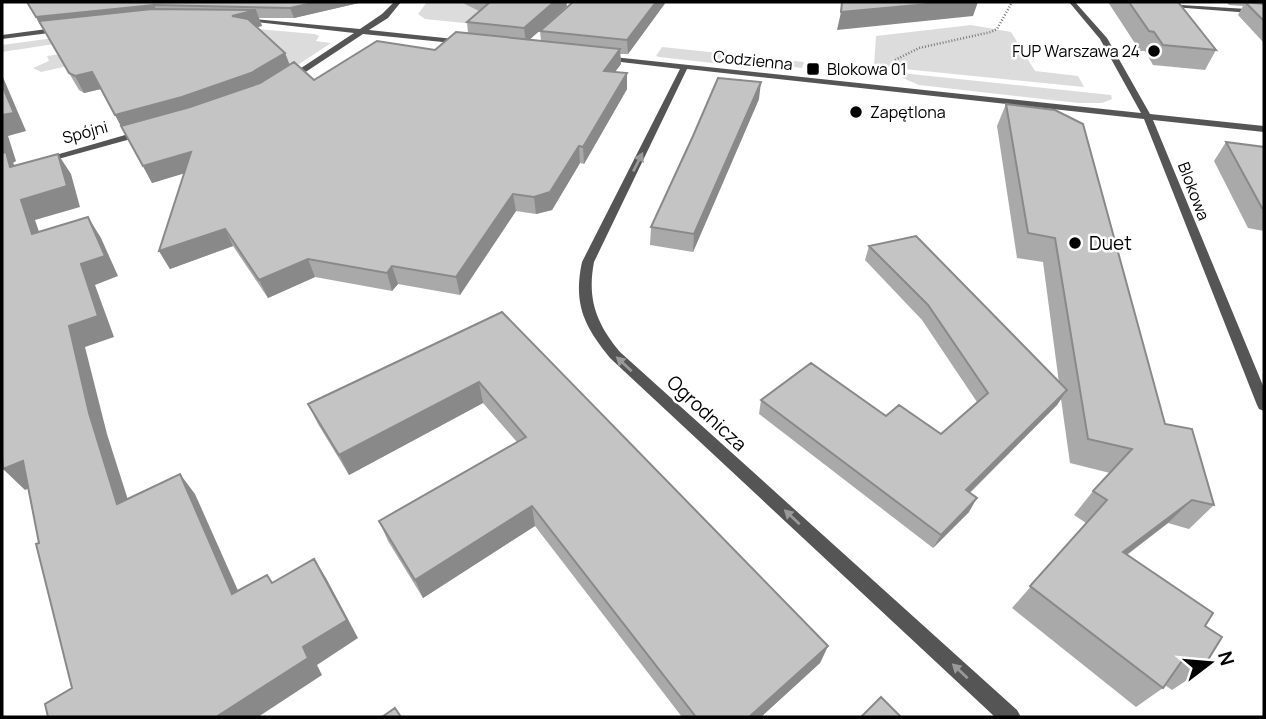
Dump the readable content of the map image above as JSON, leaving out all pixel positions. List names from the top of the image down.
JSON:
{
  "streets": {
    "street": [
      "Codzienna",
      "Spójni",
      "Blokowa",
      "Ogrodnicza"
    ]
  },
  "crossings": [
    ["Codzienna", "Blokowa"],
    ["Codzienna", "Ogrodnicza"]
  ],
  "one_way": ["Ogrodnicza"],
  "places": {
    "other": ["FUP Warszawa 24", "Zapętlona", "Duet"],
    "transit": ["Blokowa 01"]
  },
  "north": "right"
}
